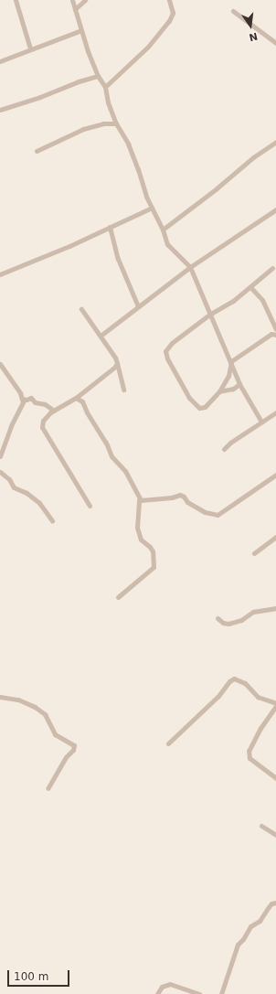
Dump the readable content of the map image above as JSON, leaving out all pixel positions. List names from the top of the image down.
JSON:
{
  "scale_bar": "100 m",
  "north": "bottom"
}
